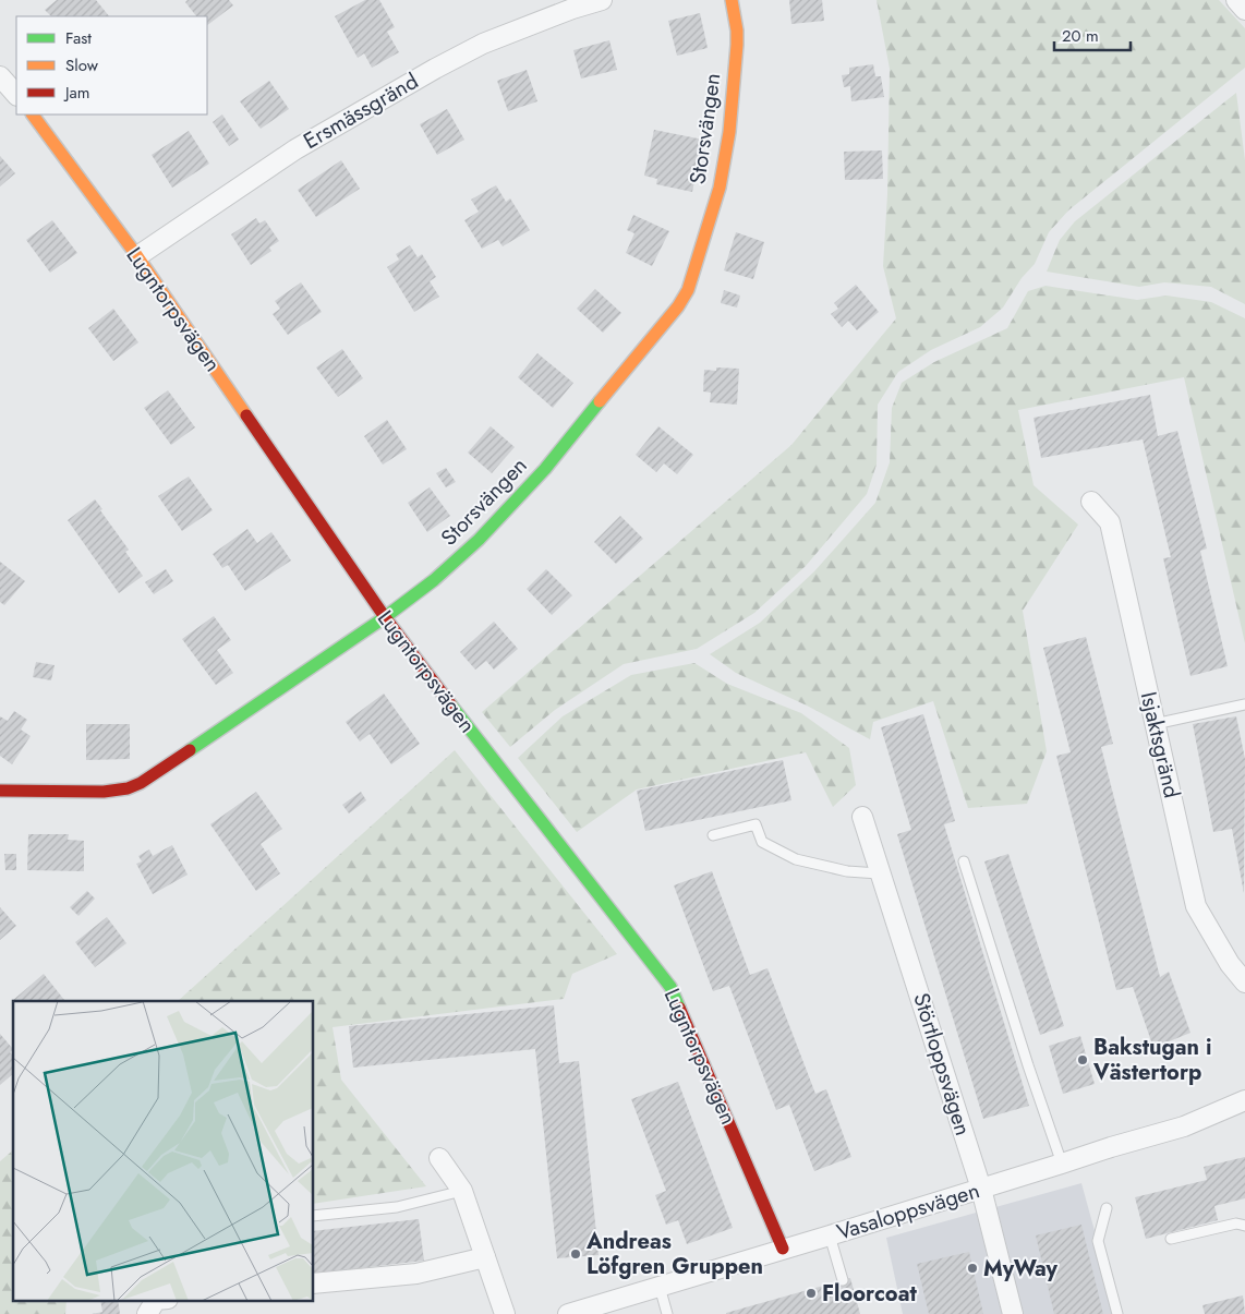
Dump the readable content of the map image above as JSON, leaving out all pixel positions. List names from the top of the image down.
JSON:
{
  "streets": {
    "street": [
      "Ersmässgränd",
      "Storsvängen",
      "Lugntorpsvägen",
      "Isjaktsgränd",
      "Störtloppsvägen",
      "Vasaloppsvägen"
    ]
  },
  "crossings": [
    ["Ersmässgränd", "Lugntorpsvägen"],
    ["Storsvängen", "Lugntorpsvägen"],
    ["Lugntorpsvägen", "Vasaloppsvägen"],
    ["Störtloppsvägen", "Vasaloppsvägen"]
  ],
  "places": [
    "Bakstugan i Västertorp",
    "Andreas Löfgren Gruppen",
    "MyWay",
    "Floorcoat"
  ],
  "legend": ["Fast", "Slow", "Jam"],
  "scale_bar": "20 m"
}
